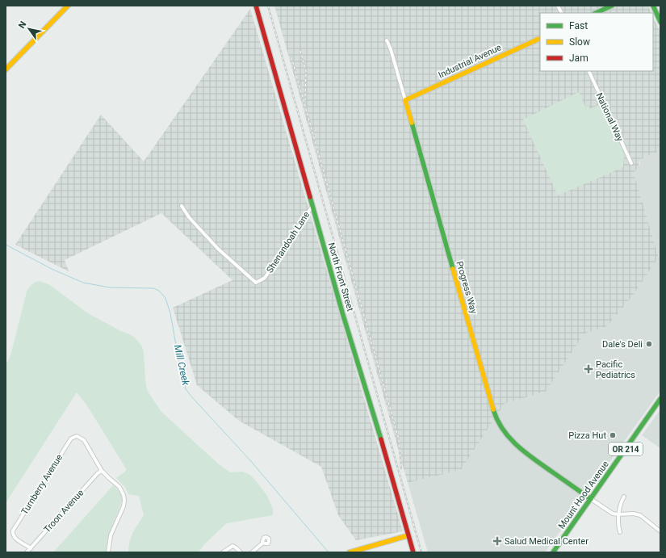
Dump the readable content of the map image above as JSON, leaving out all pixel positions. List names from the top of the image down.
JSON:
{
  "streets": {
    "street": [
      "Industrial Avenue",
      "National Way",
      "Shenandoah Lane",
      "North Front Street",
      "Progress Way",
      "OR 214",
      "Turnberry Avenue",
      "Mount Hood Avenue",
      "Troon Avenue"
    ]
  },
  "crossings": [
    ["Industrial Avenue", "Progress Way"],
    ["Shenandoah Lane", "North Front Street"],
    ["Progress Way", "Mount Hood Avenue"],
    ["Turnberry Avenue", "Troon Avenue"]
  ],
  "water": ["Mill Creek"],
  "places": {
    "other": ["Dale's Deli", "Pizza Hut"],
    "health": ["Pacific Pediatrics", "Salud Medical Center"]
  },
  "legend": ["Fast", "Slow", "Jam"],
  "north": "top left"
}
